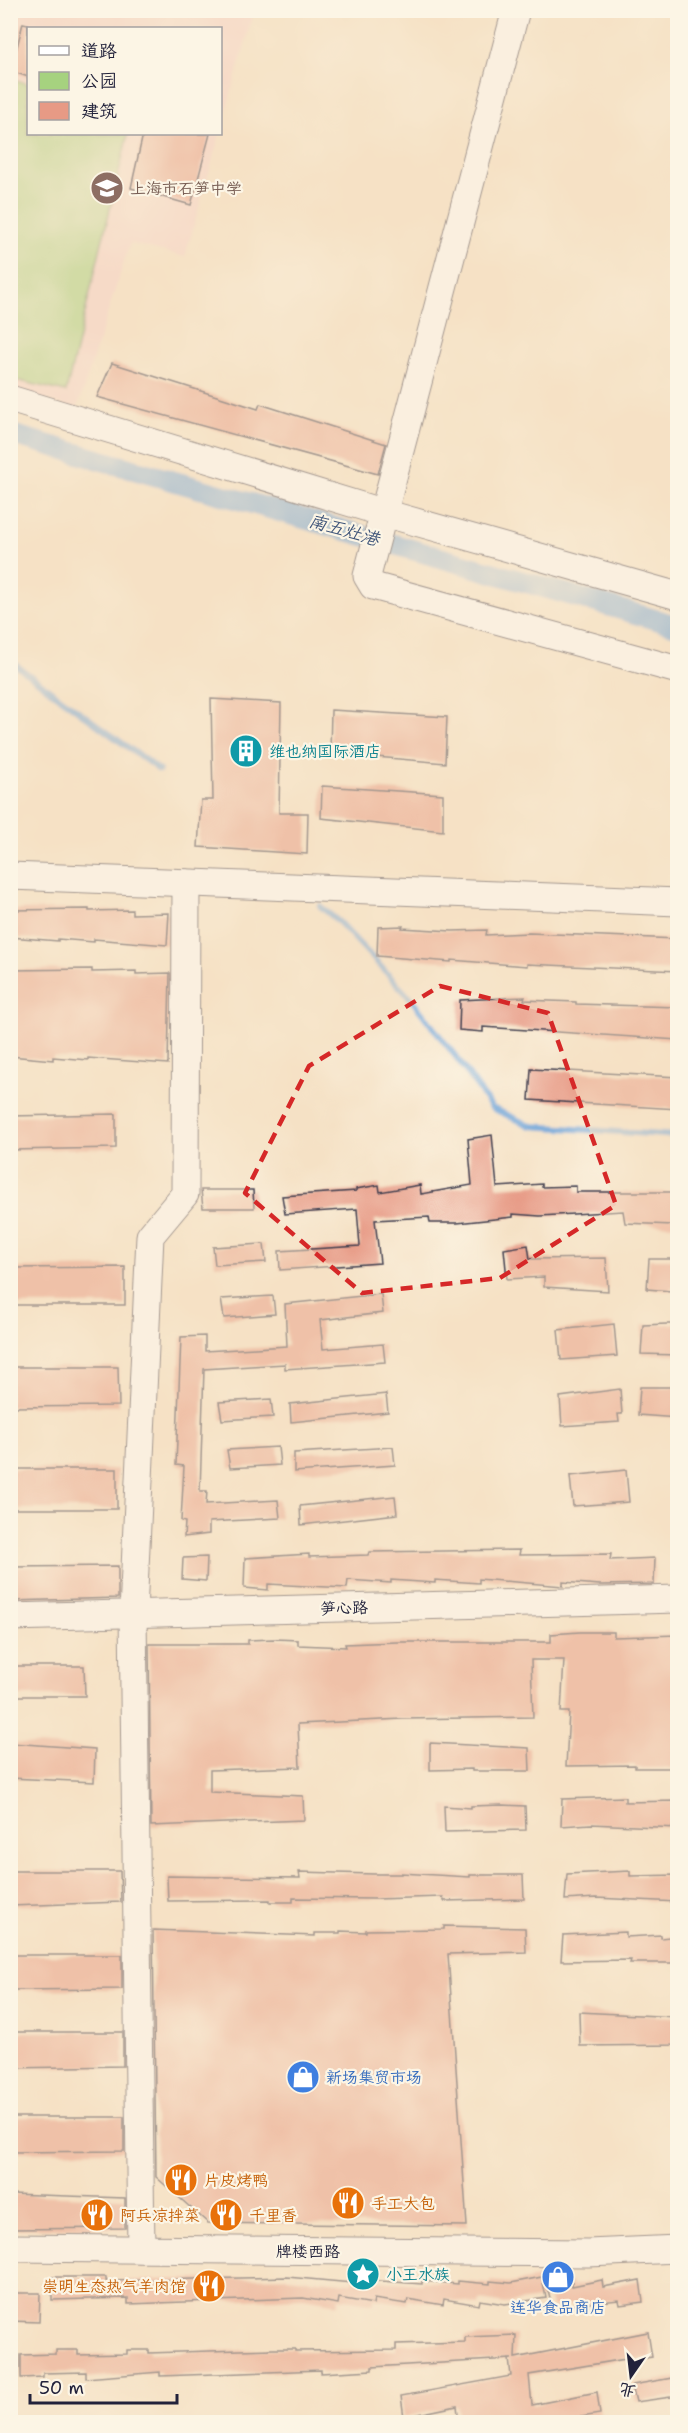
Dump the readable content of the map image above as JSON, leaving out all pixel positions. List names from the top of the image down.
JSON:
{
  "streets": {
    "street": ["笋心路", "牌楼西路"]
  },
  "water": ["南五灶港"],
  "places": {
    "school or university": ["上海市石笋中学"],
    "building": ["维也纳国际酒店"],
    "shop": ["新场集贸市场", "连华食品商店"],
    "restaurant": [
      "片皮烤鸭",
      "手工大包",
      "阿兵凉拌菜",
      "千里香",
      "崇明生态热气羊肉馆"
    ],
    "place": ["小王水族"]
  },
  "legend": ["道路", "公园", "建筑"],
  "scale_bar": "50 m",
  "north": "bottom"
}
